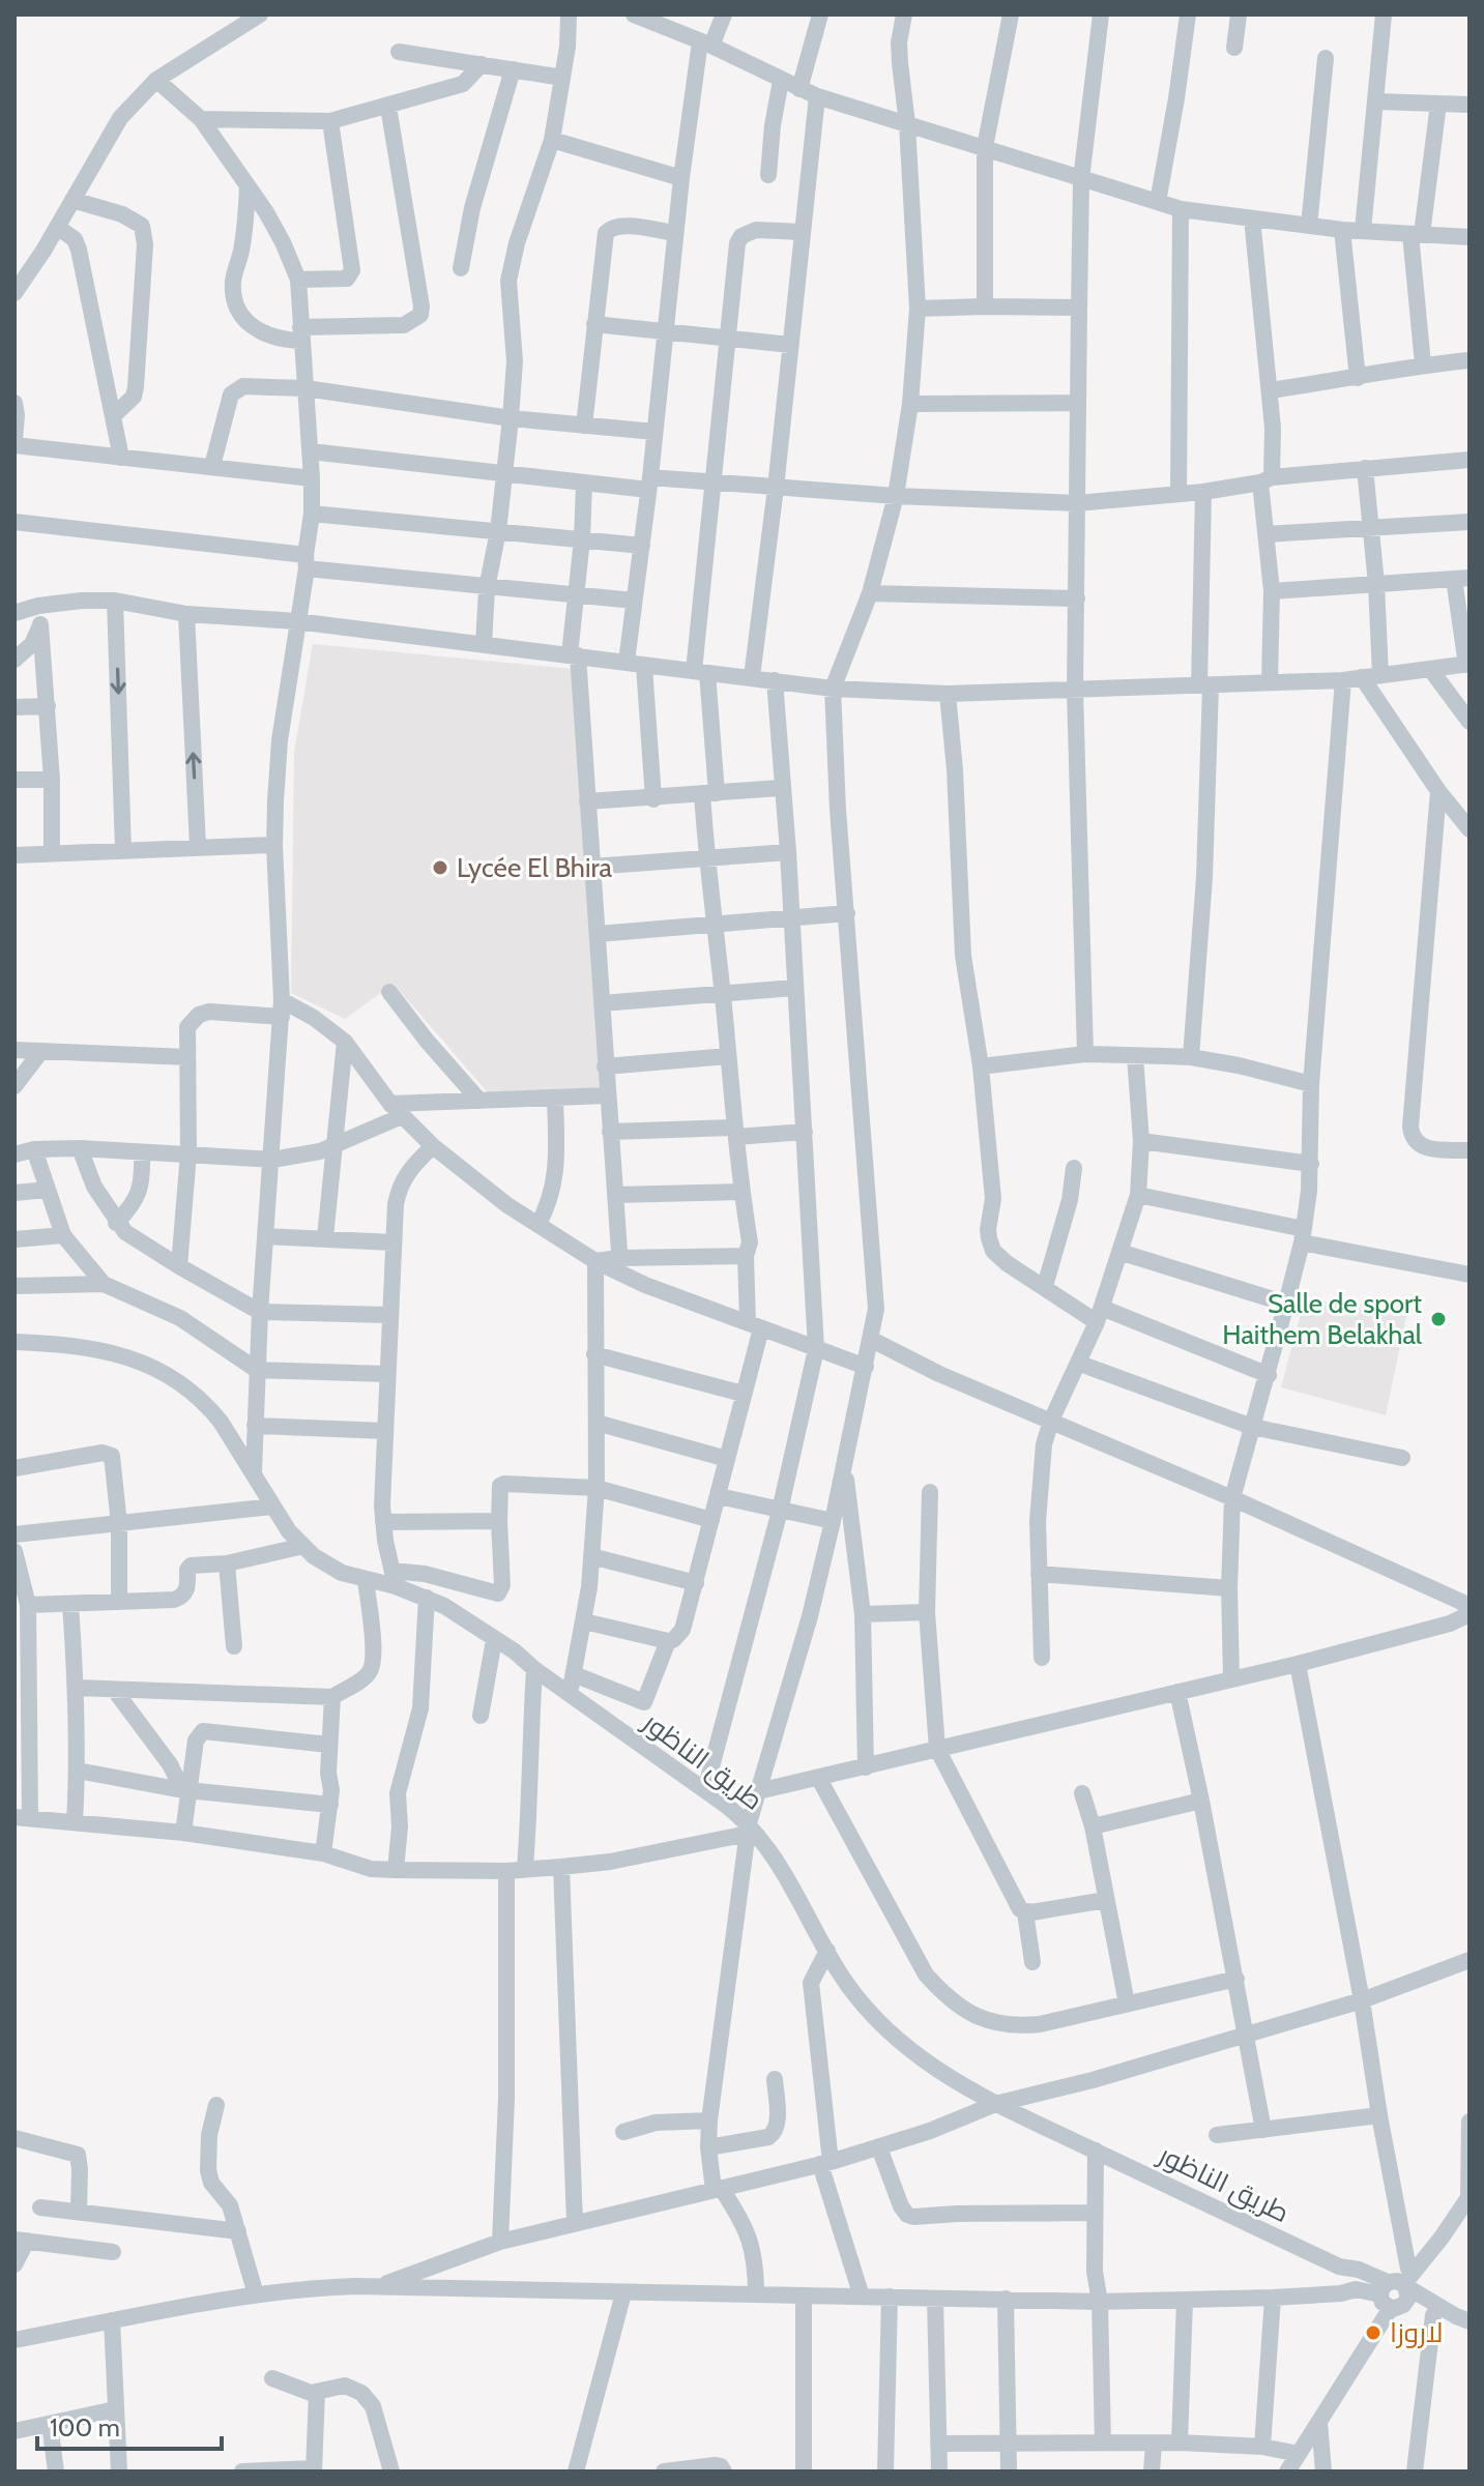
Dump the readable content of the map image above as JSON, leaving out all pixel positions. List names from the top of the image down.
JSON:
{
  "streets": {
    "street": ["طريق الناظور"]
  },
  "places": ["Lycée El Bhira", "Salle de sport Haithem Belakhal", "لاروزا"],
  "scale_bar": "100 m"
}
